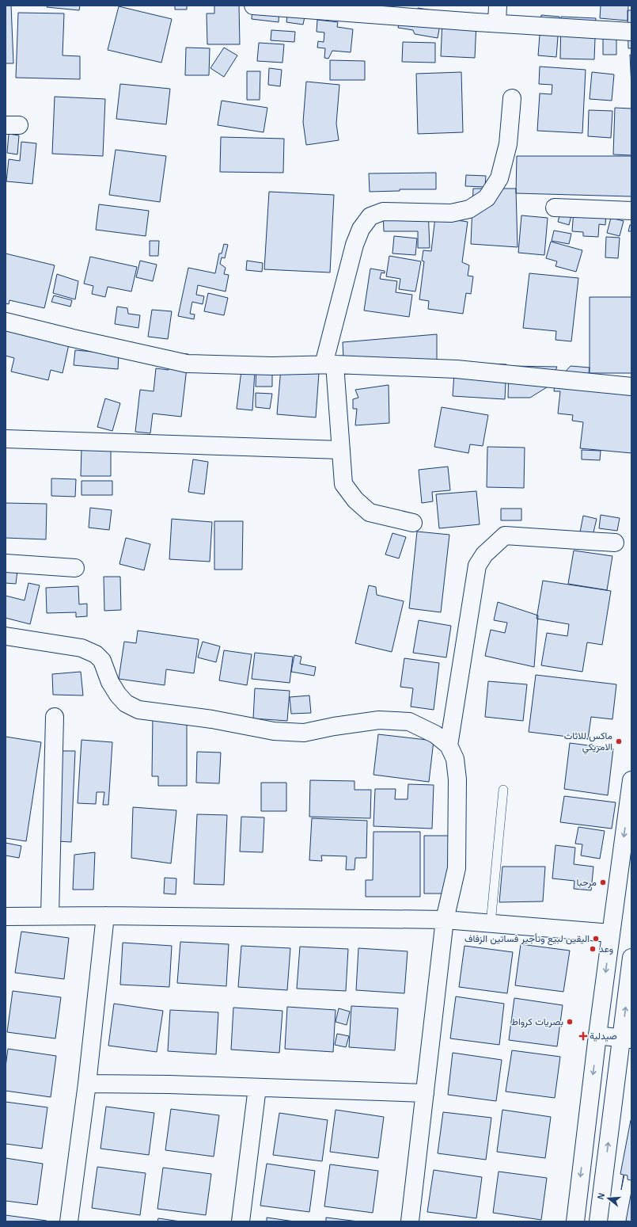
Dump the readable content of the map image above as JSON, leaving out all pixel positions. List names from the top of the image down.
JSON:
{
  "places": {
    "other": [
      "ماكس للاثاث الامريكي",
      "مرحبا",
      "اليقين لبيع وتأجير فساتين الزفاف",
      "وعد",
      "بصريات كرواط"
    ],
    "health": ["صيدلية"]
  },
  "north": "left"
}
